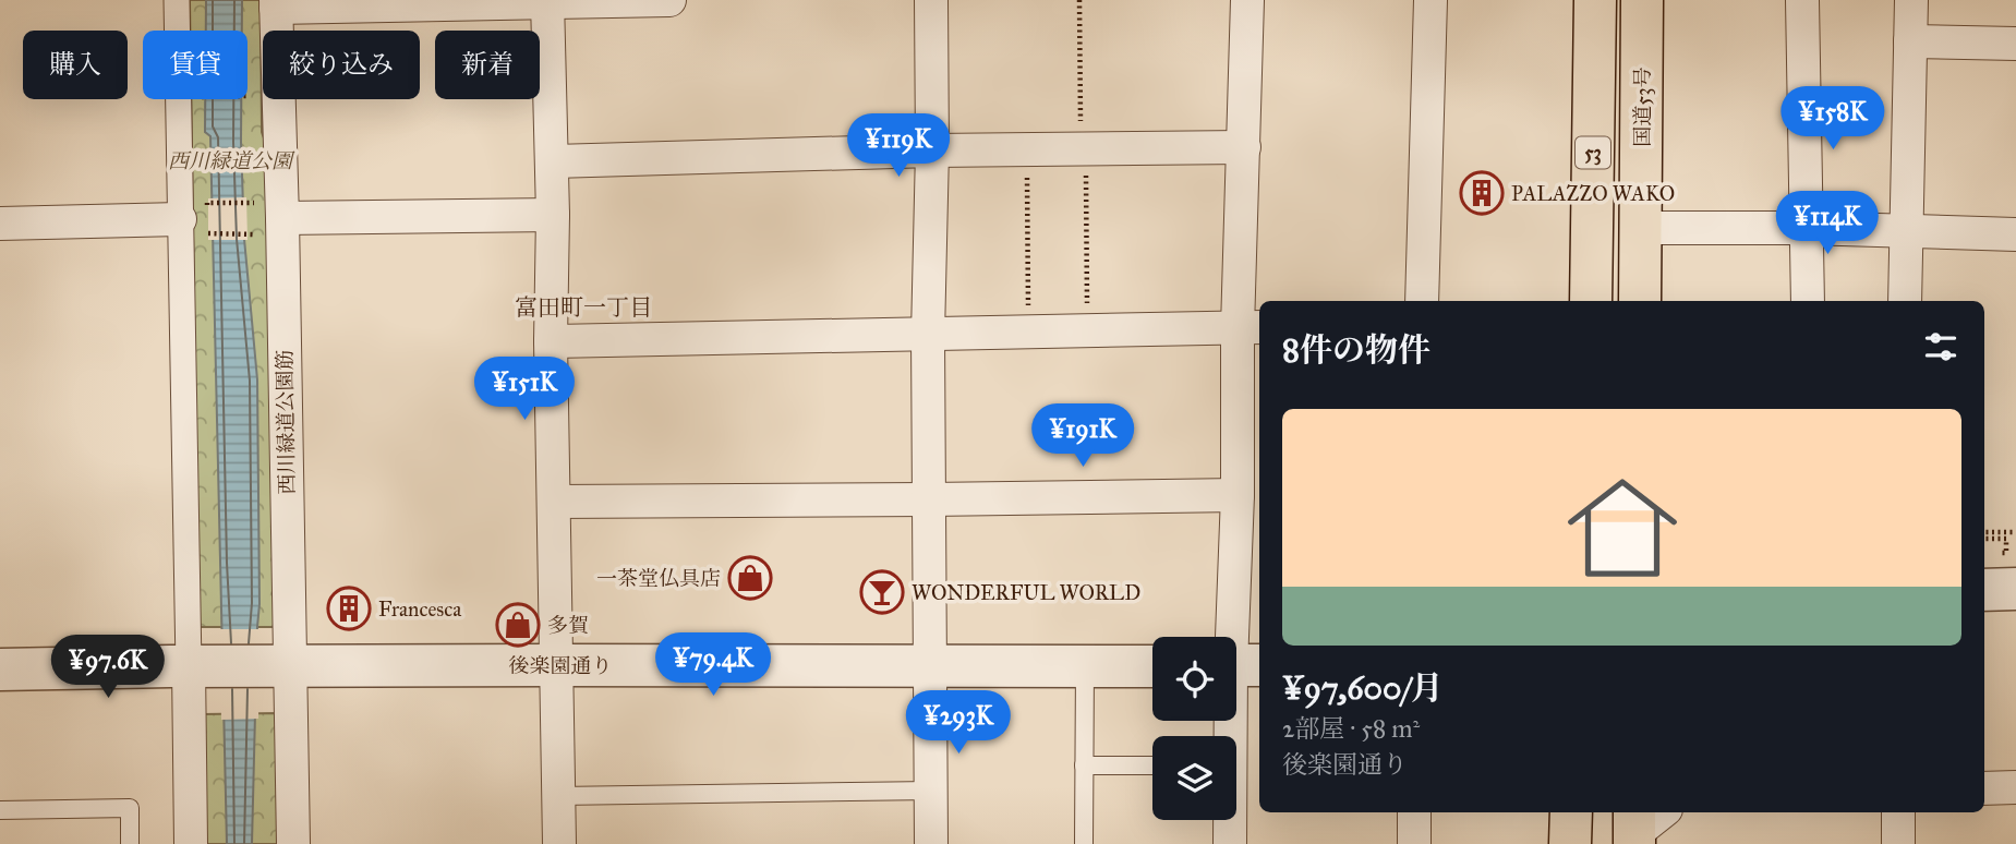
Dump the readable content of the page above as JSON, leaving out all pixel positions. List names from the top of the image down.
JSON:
{
  "streets": {
    "highway": ["国道53号", "53"],
    "street": ["西川緑道公園筋", "後楽園通り"]
  },
  "crossings": [
    ["西川緑道公園筋", "後楽園通り"]
  ],
  "districts": ["富田町一丁目"],
  "parks": ["西川緑道公園"],
  "places": {
    "building": ["PALAZZO WAKO", "Francesca"],
    "shop": ["一茶堂仏具店", "多賀"],
    "bar": ["WONDERFUL WORLD"]
  },
  "page": {
    "chip": [
      "購入",
      "賃貸",
      "絞り込み",
      "新着"
    ],
    "price": [
      "¥158K",
      "¥119K",
      "¥114K",
      "¥151K",
      "¥191K",
      "¥79.4K",
      "¥97.6K",
      "¥293K"
    ],
    "heading": "8件の物件",
    "list": [
      {
        "name": "¥97,600/月",
        "note": "2部屋 · 58 m² · 後楽園通り"
      }
    ]
  }
}
